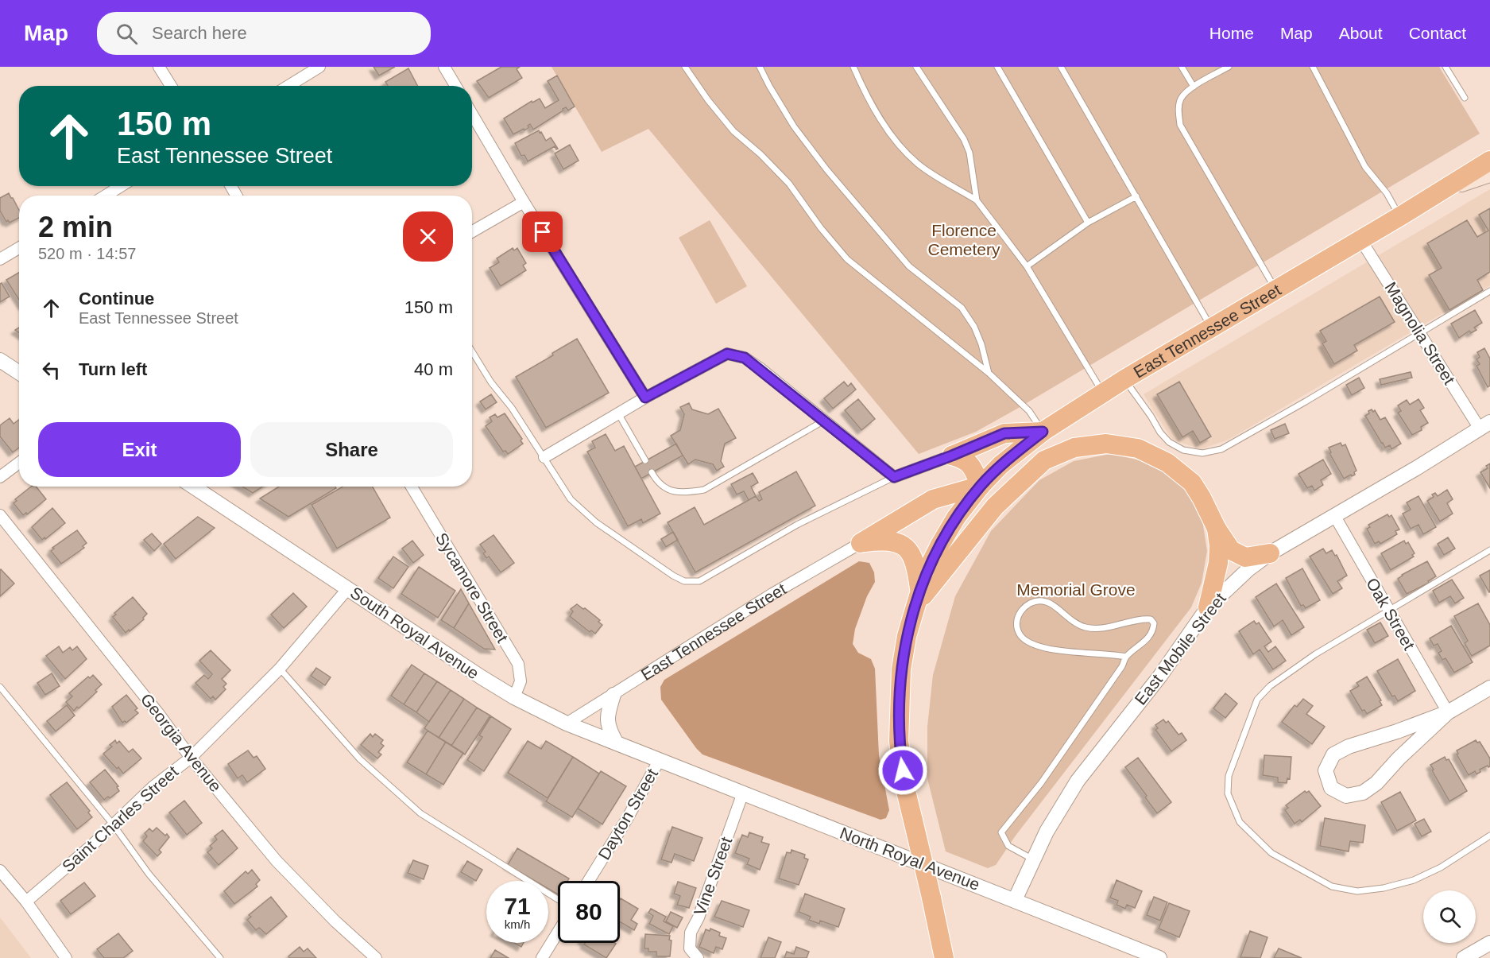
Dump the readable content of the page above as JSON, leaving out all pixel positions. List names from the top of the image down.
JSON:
{
  "streets": {
    "highway": ["East Tennessee Street"],
    "street": [
      "Magnolia Street",
      "Sycamore Street",
      "Oak Street",
      "South Royal Avenue",
      "East Mobile Street",
      "Georgia Avenue",
      "Dayton Street",
      "Saint Charles Street",
      "North Royal Avenue",
      "Vine Street"
    ]
  },
  "crossings": [
    ["East Tennessee Street", "Magnolia Street"],
    ["East Tennessee Street", "South Royal Avenue"],
    ["Magnolia Street", "East Mobile Street"],
    ["Sycamore Street", "South Royal Avenue"],
    ["Oak Street", "East Mobile Street"],
    ["South Royal Avenue", "Dayton Street"],
    ["South Royal Avenue", "Saint Charles Street"],
    ["South Royal Avenue", "North Royal Avenue"],
    ["East Mobile Street", "North Royal Avenue"],
    ["Georgia Avenue", "Saint Charles Street"],
    ["Dayton Street", "North Royal Avenue"],
    ["North Royal Avenue", "Vine Street"]
  ],
  "parks": ["Florence Cemetery", "Memorial Grove"],
  "page": {
    "header": "Map",
    "search": "Search here",
    "nav": [
      "Home",
      "Map",
      "About",
      "Contact"
    ],
    "turn": ["150 m", "East Tennessee Street"],
    "heading": ["2 min", "520 m · 14:57"],
    "list": [
      {
        "name": "Continue",
        "note": "East Tennessee Street",
        "value": "150 m"
      },
      {
        "name": "Turn left",
        "value": "40 m"
      }
    ],
    "buttons": ["Exit", "Share"],
    "speed": "71 km/h",
    "limit": "80"
  }
}
